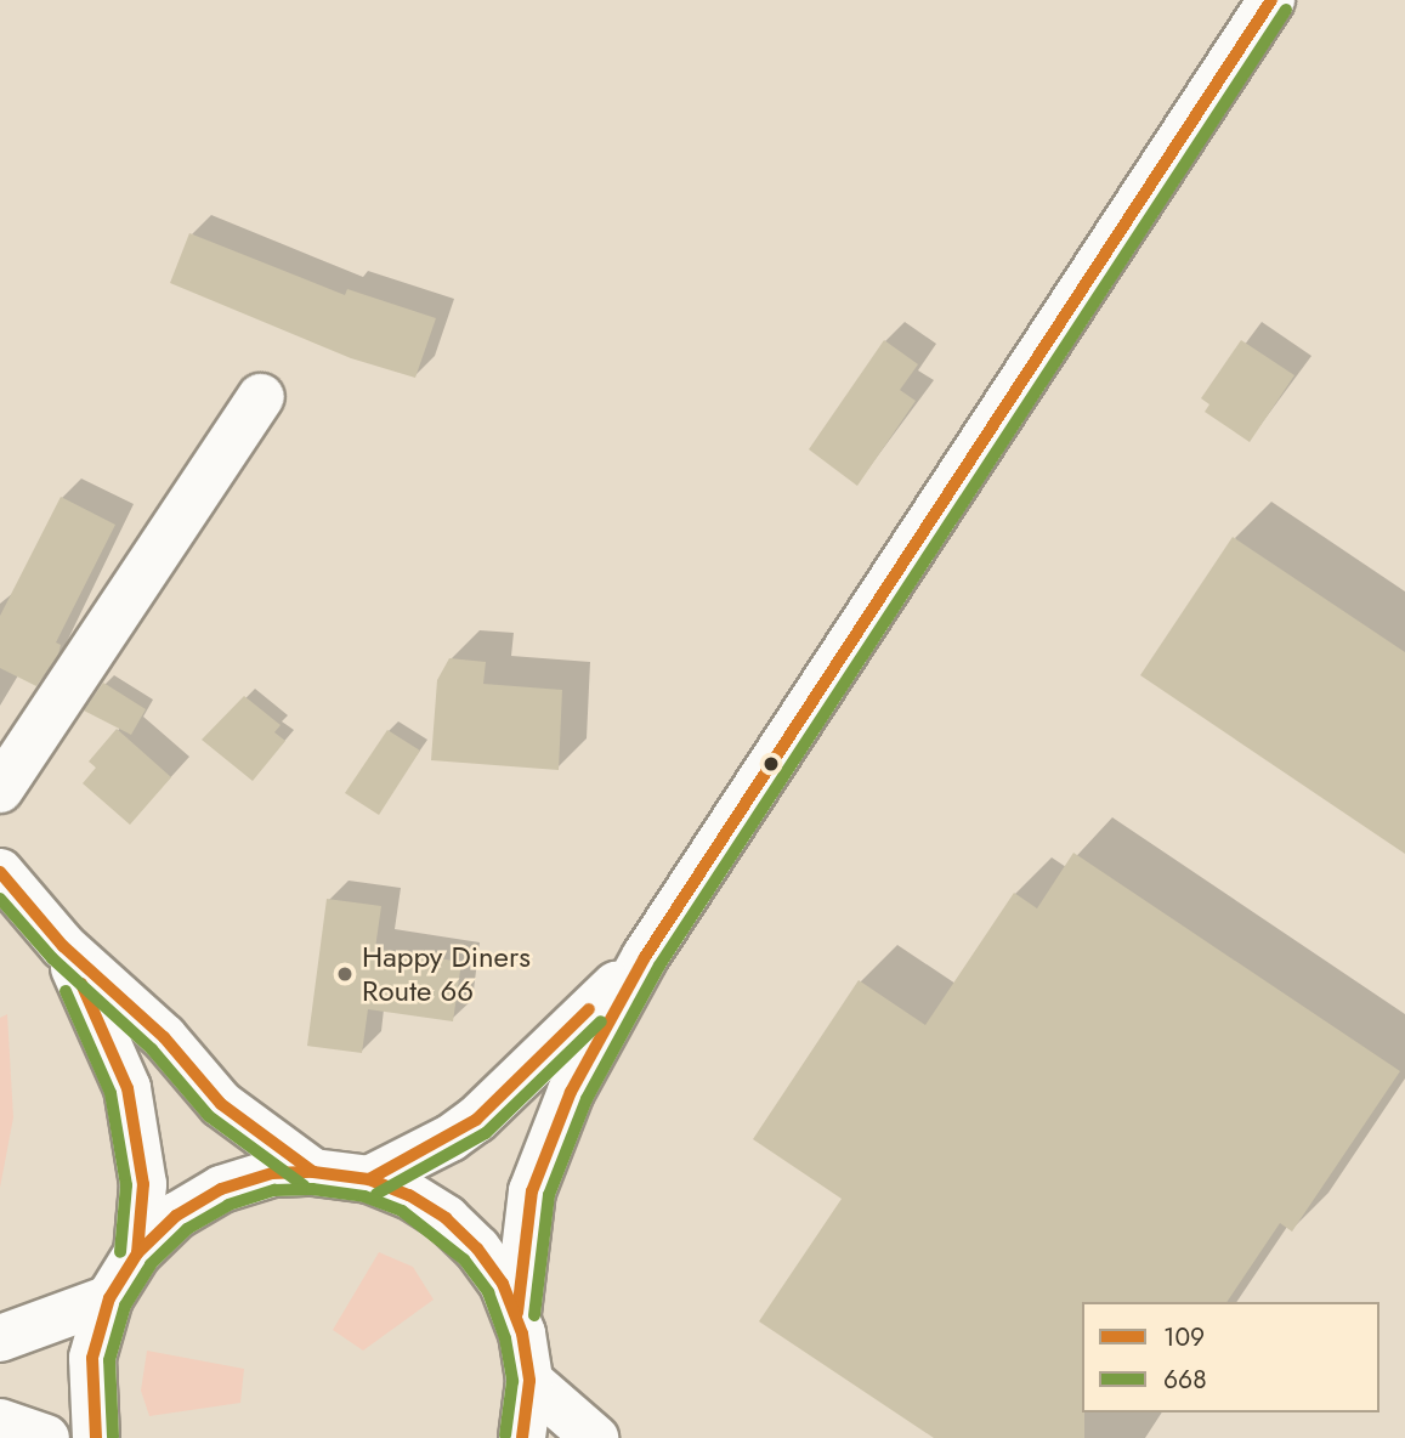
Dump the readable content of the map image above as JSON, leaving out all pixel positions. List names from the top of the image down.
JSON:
{
  "places": ["Happy Diners Route 66"],
  "lines": ["transit line 109", "transit line 668"],
  "legend": ["109", "668"]
}
